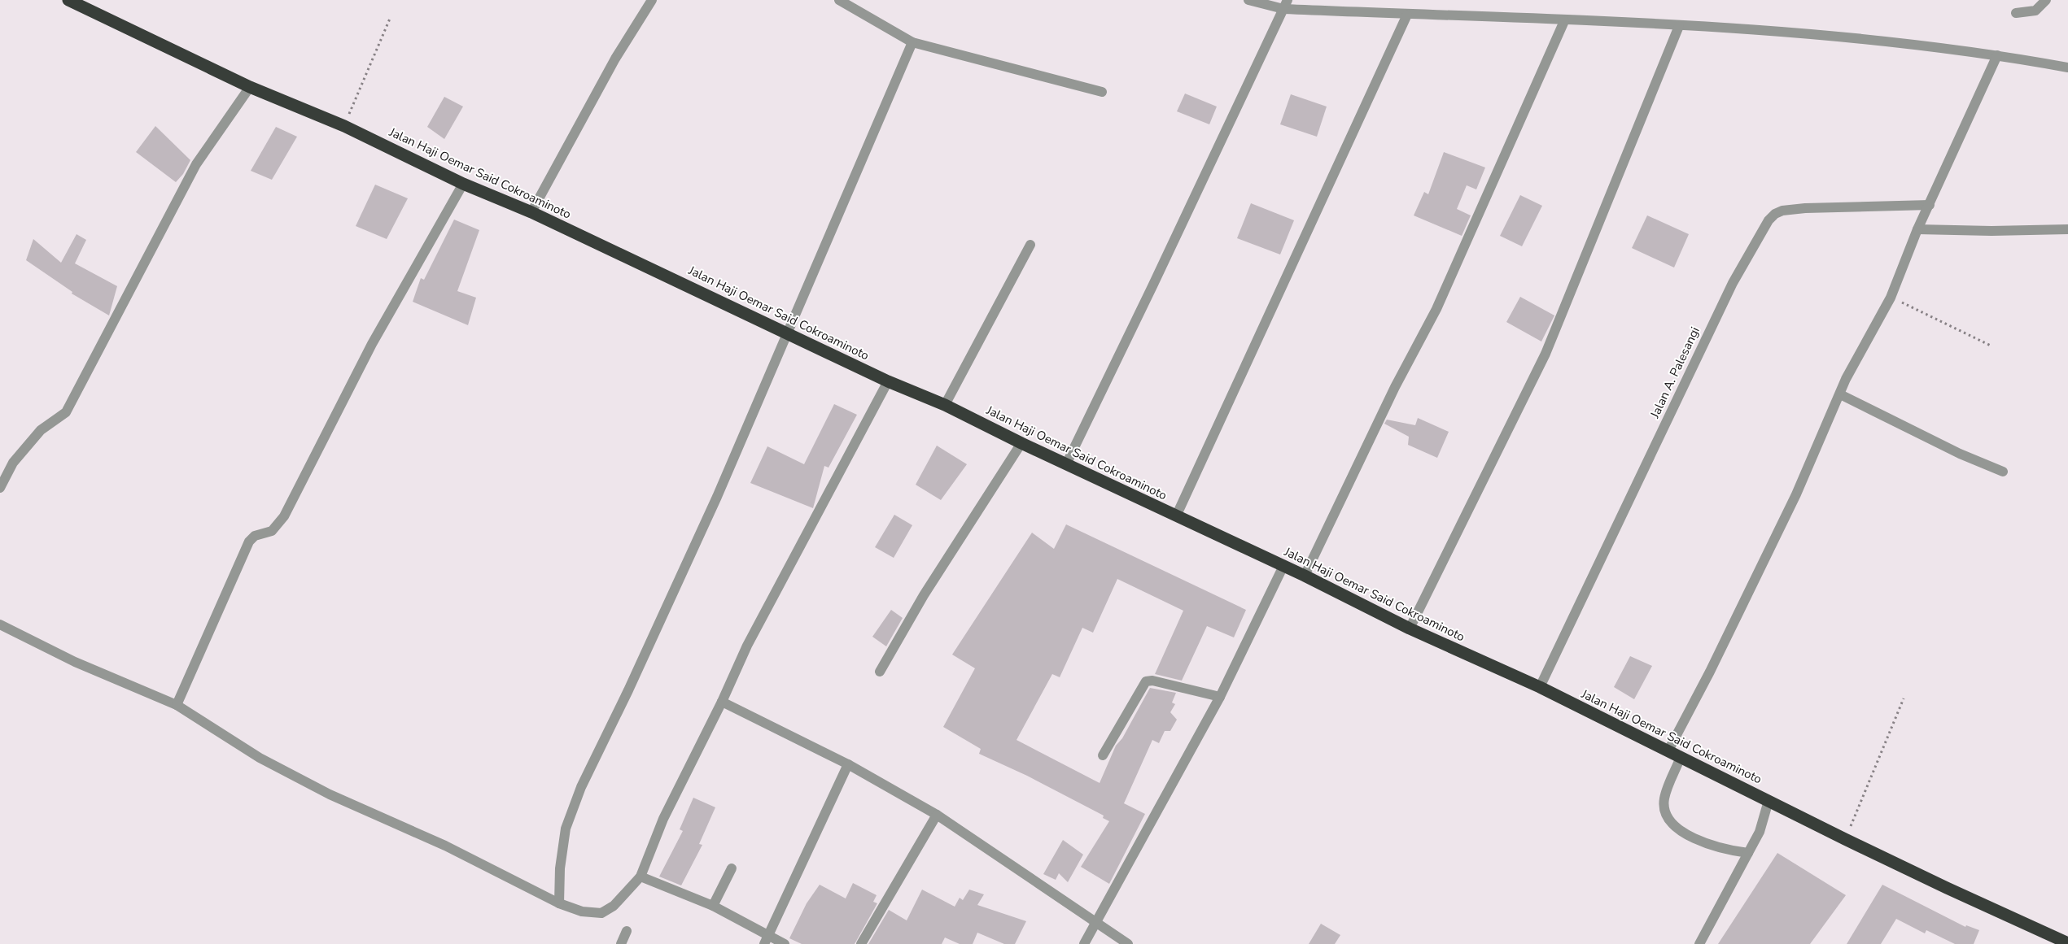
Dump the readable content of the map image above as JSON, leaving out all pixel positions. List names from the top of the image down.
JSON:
{
  "streets": {
    "highway": ["Jalan Haji Oemar Said Cokroaminoto"],
    "street": ["Jalan A. Palesangi"]
  },
  "crossings": [
    ["Jalan Haji Oemar Said Cokroaminoto", "Jalan A. Palesangi"]
  ]
}
